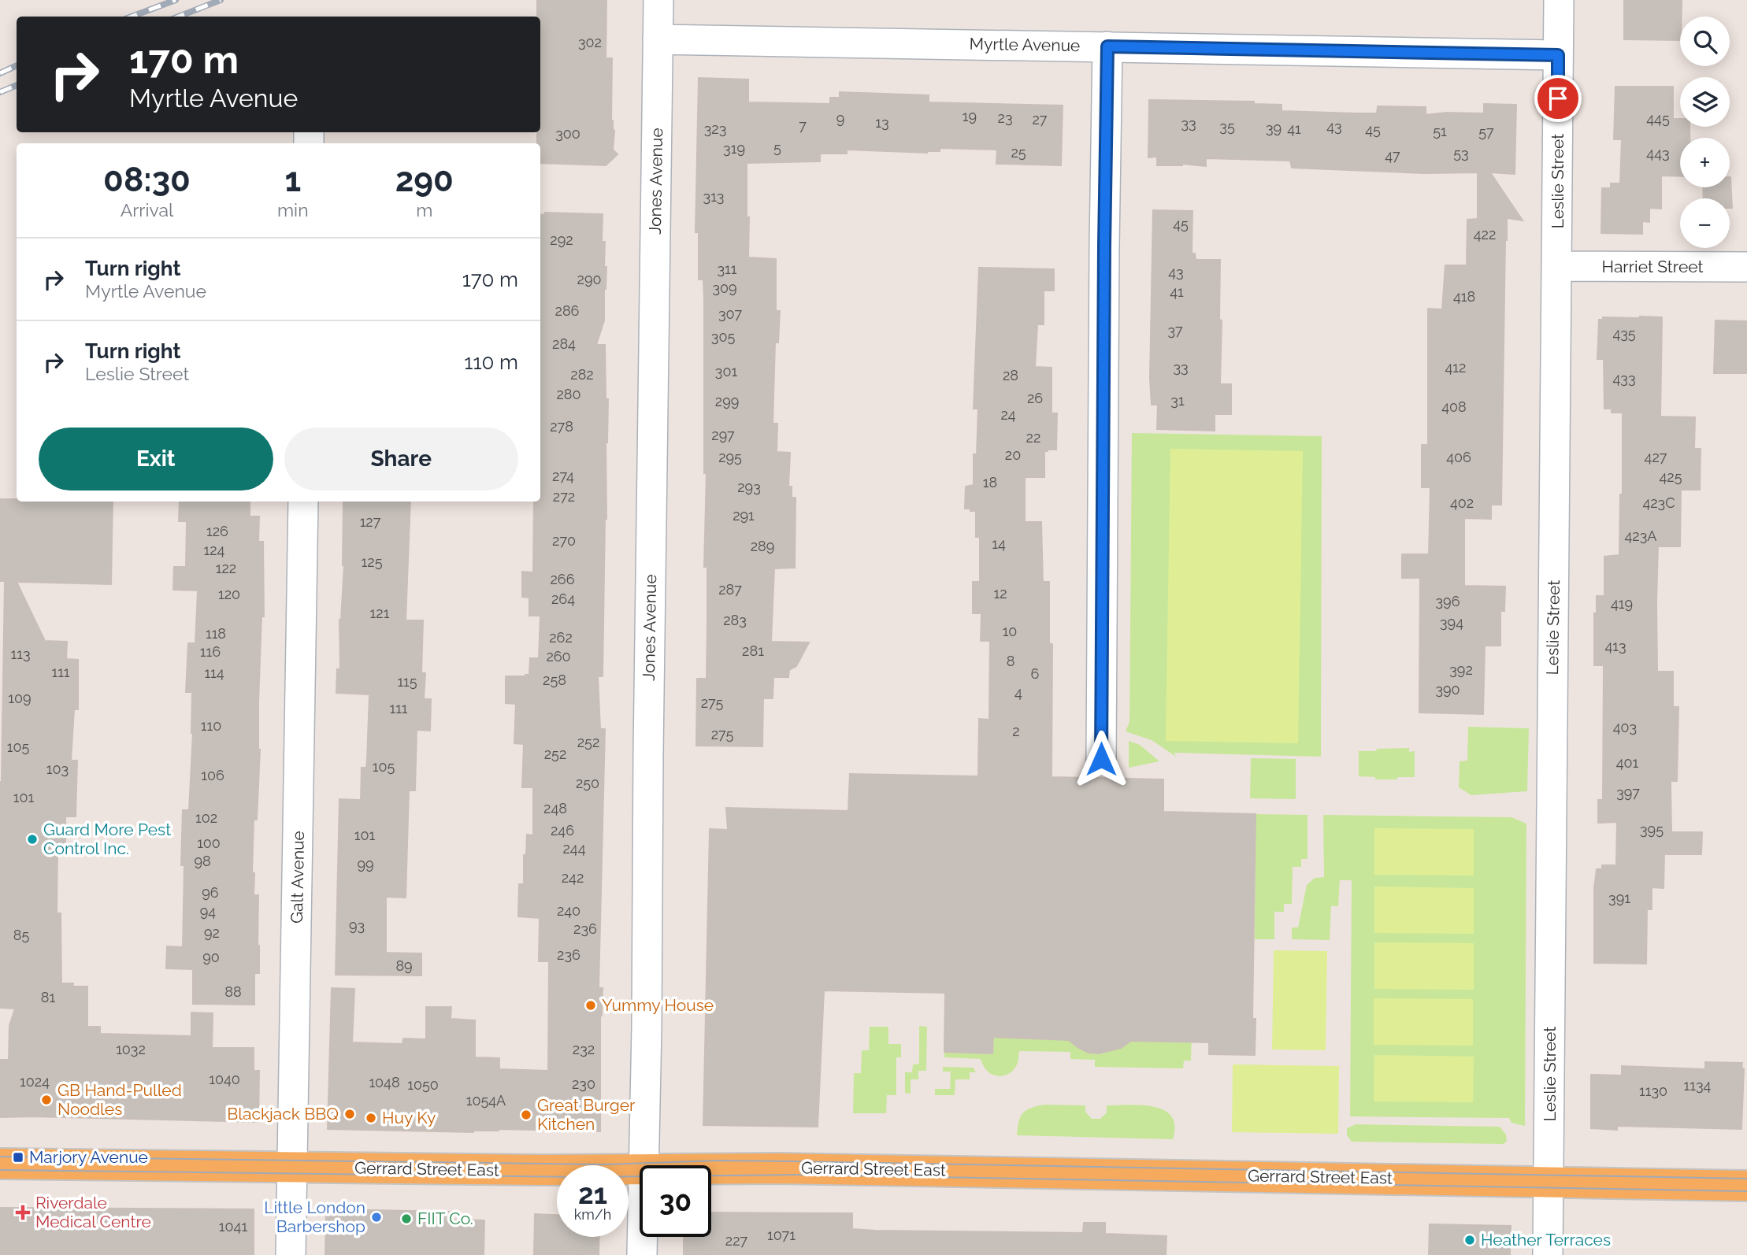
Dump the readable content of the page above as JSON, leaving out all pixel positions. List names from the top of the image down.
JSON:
{
  "streets": {
    "main road": ["Gerrard Street East"],
    "street": [
      "Myrtle Avenue",
      "Jones Avenue",
      "Leslie Street",
      "Harriet Street",
      "Galt Avenue"
    ]
  },
  "crossings": [
    ["Myrtle Avenue", "Jones Avenue"],
    ["Myrtle Avenue", "Leslie Street"],
    ["Leslie Street", "Harriet Street"],
    ["Leslie Street", "Gerrard Street East"],
    ["Galt Avenue", "Gerrard Street East"]
  ],
  "places": {
    "other": [
      "Guard More Pest Control Inc.",
      "Yummy House",
      "GB Hand-Pulled Noodles",
      "Blackjack BBQ",
      "Great Burger Kitchen",
      "Huy Ky",
      "Little London Barbershop",
      "FIIT Co.",
      "Heather Terraces"
    ],
    "transit": ["Marjory Avenue"],
    "health": ["Riverdale Medical Centre"]
  },
  "house_numbers": [
    "302",
    "19",
    "23",
    "9",
    "445",
    "27",
    "13",
    "33",
    "7",
    "35",
    "43",
    "39",
    "323",
    "41",
    "45",
    "51",
    "57",
    "300",
    "5",
    "319",
    "25",
    "53",
    "443",
    "47",
    "313",
    "45",
    "422",
    "292",
    "311",
    "43",
    "290",
    "309",
    "41",
    "418",
    "286",
    "307",
    "37",
    "435",
    "305",
    "284",
    "33",
    "412",
    "301",
    "282",
    "28",
    "433",
    "280",
    "26",
    "31",
    "299",
    "408",
    "24",
    "278",
    "297",
    "22",
    "20",
    "295",
    "406",
    "427",
    "274",
    "425",
    "18",
    "293",
    "272",
    "402",
    "423C",
    "291",
    "127",
    "126",
    "423A",
    "270",
    "14",
    "289",
    "124",
    "125",
    "122",
    "266",
    "287",
    "12",
    "120",
    "264",
    "396",
    "419",
    "121",
    "283",
    "394",
    "10",
    "118",
    "262",
    "413",
    "281",
    "116",
    "113",
    "260",
    "8",
    "392",
    "111",
    "114",
    "6",
    "258",
    "115",
    "390",
    "4",
    "109",
    "275",
    "111",
    "110",
    "403",
    "2",
    "275",
    "252",
    "105",
    "252",
    "401",
    "105",
    "103",
    "106",
    "250",
    "397",
    "101",
    "248",
    "102",
    "395",
    "246",
    "101",
    "100",
    "244",
    "98",
    "99",
    "242",
    "96",
    "391",
    "240",
    "94",
    "93",
    "236",
    "92",
    "85",
    "236",
    "90",
    "89",
    "88",
    "81",
    "1032",
    "232",
    "1040",
    "1024",
    "1048",
    "230",
    "1050",
    "1134",
    "1130",
    "1054A",
    "1041",
    "1071",
    "227"
  ],
  "page": {
    "map_buttons": ["+", "−"],
    "turn": ["170 m", "Myrtle Avenue"],
    "eta": [
      "08:30",
      "Arrival",
      "1",
      "min",
      "290",
      "m"
    ],
    "list": [
      {
        "name": "Turn right",
        "note": "Myrtle Avenue",
        "value": "170 m"
      },
      {
        "name": "Turn right",
        "note": "Leslie Street",
        "value": "110 m"
      }
    ],
    "buttons": ["Exit", "Share"],
    "speed": "21 km/h",
    "limit": "30"
  }
}
